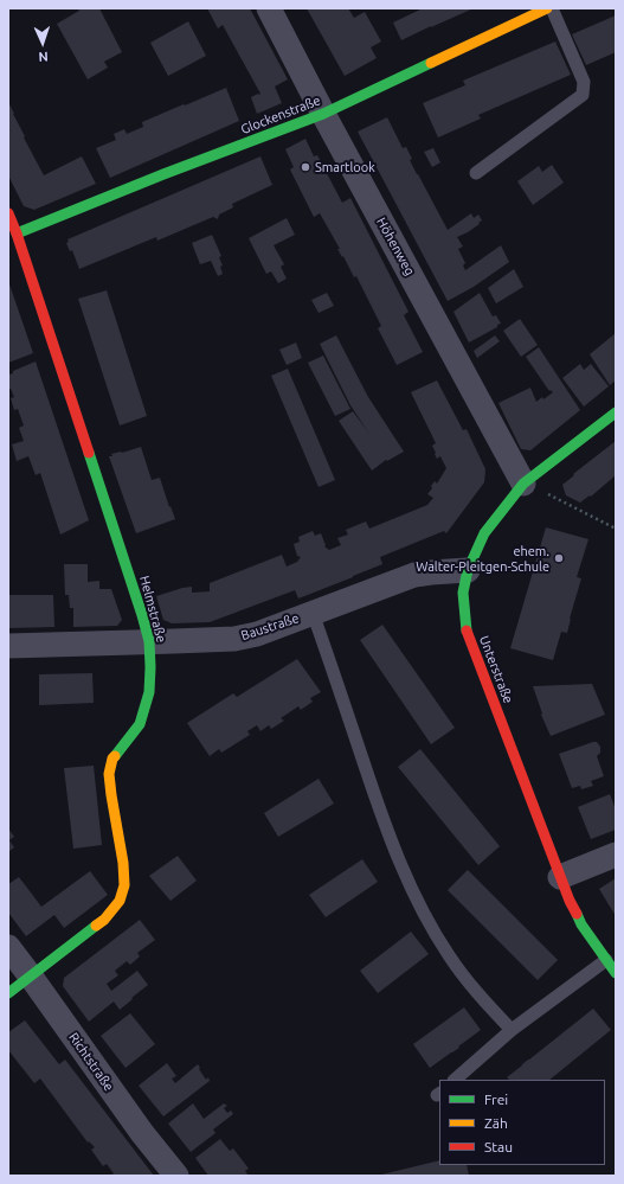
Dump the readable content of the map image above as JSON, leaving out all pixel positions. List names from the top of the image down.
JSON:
{
  "streets": {
    "street": [
      "Glockenstraße",
      "Höhenweg",
      "Helmstraße",
      "Baustraße",
      "Unterstraße",
      "Richtstraße"
    ]
  },
  "crossings": [
    ["Glockenstraße", "Höhenweg"],
    ["Glockenstraße", "Helmstraße"],
    ["Höhenweg", "Unterstraße"],
    ["Helmstraße", "Baustraße"],
    ["Helmstraße", "Richtstraße"],
    ["Baustraße", "Unterstraße"]
  ],
  "places": ["Smartlook", "ehem. Walter-Pleitgen-Schule"],
  "legend": ["Frei", "Zäh", "Stau"],
  "north": "bottom"
}
